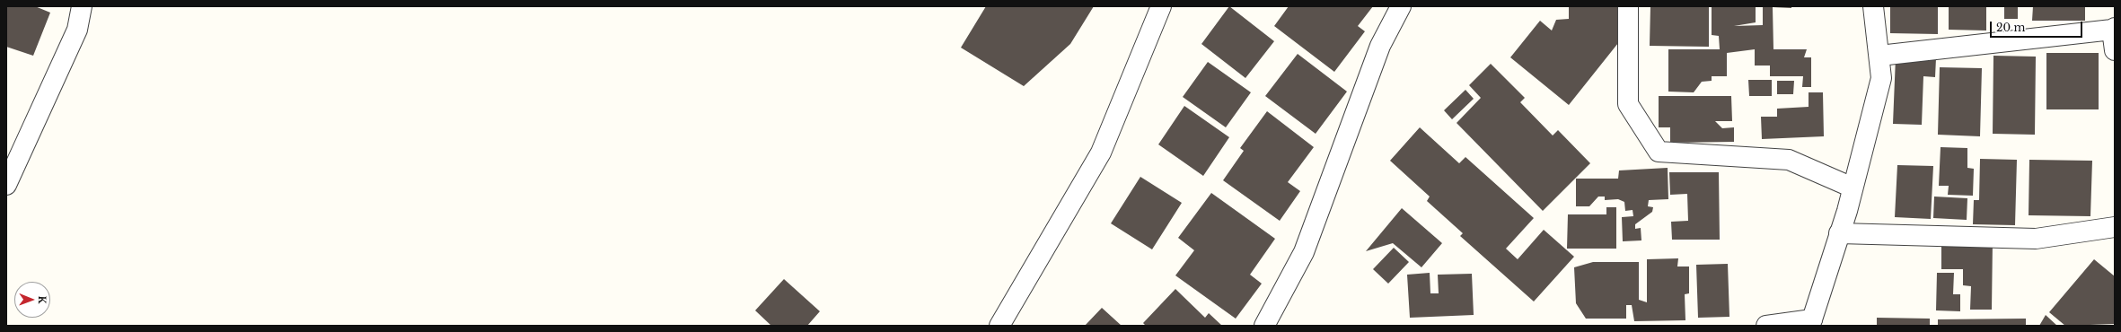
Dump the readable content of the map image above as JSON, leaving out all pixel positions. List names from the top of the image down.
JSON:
{
  "scale_bar": "20 m",
  "north": "right"
}
